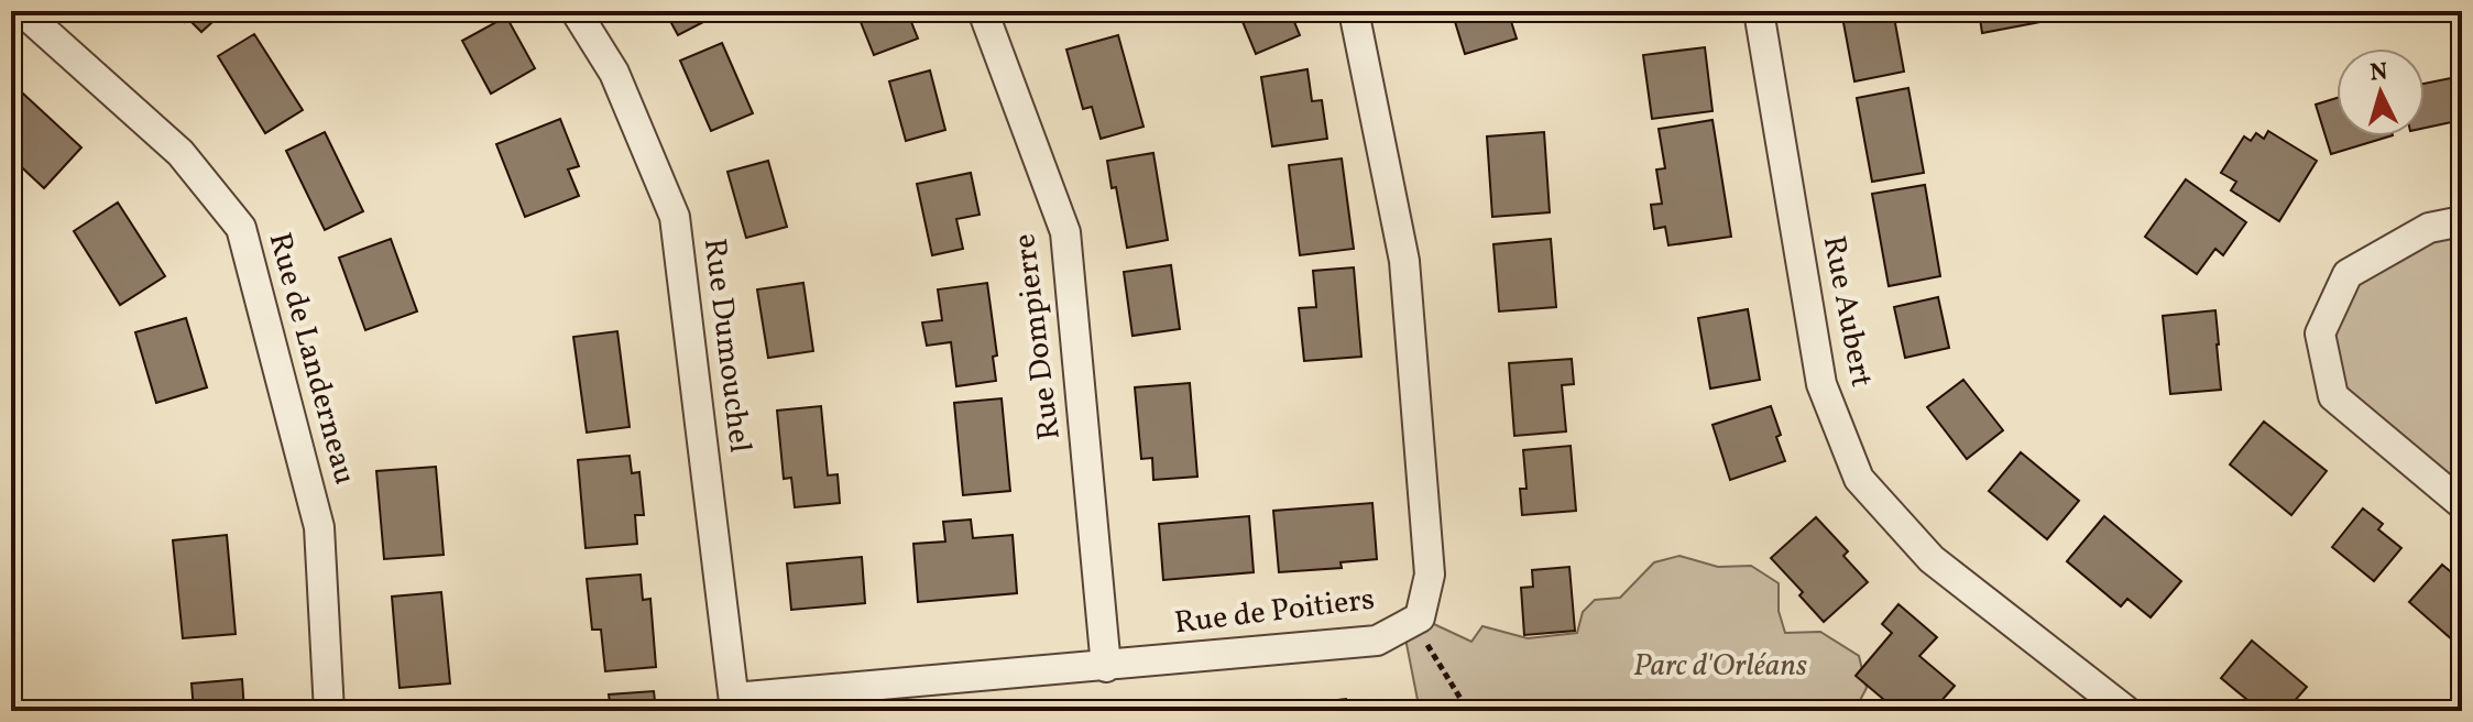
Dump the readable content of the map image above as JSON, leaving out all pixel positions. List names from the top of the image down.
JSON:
{
  "streets": {
    "street": [
      "Rue Aubert",
      "Rue Dompierre",
      "Rue Dumouchel",
      "Rue de Landerneau",
      "Rue de Poitiers"
    ]
  },
  "crossings": [
    ["Rue Dompierre", "Rue de Poitiers"],
    ["Rue Dumouchel", "Rue de Poitiers"]
  ],
  "parks": ["Parc d'Orléans"],
  "north": "top"
}
